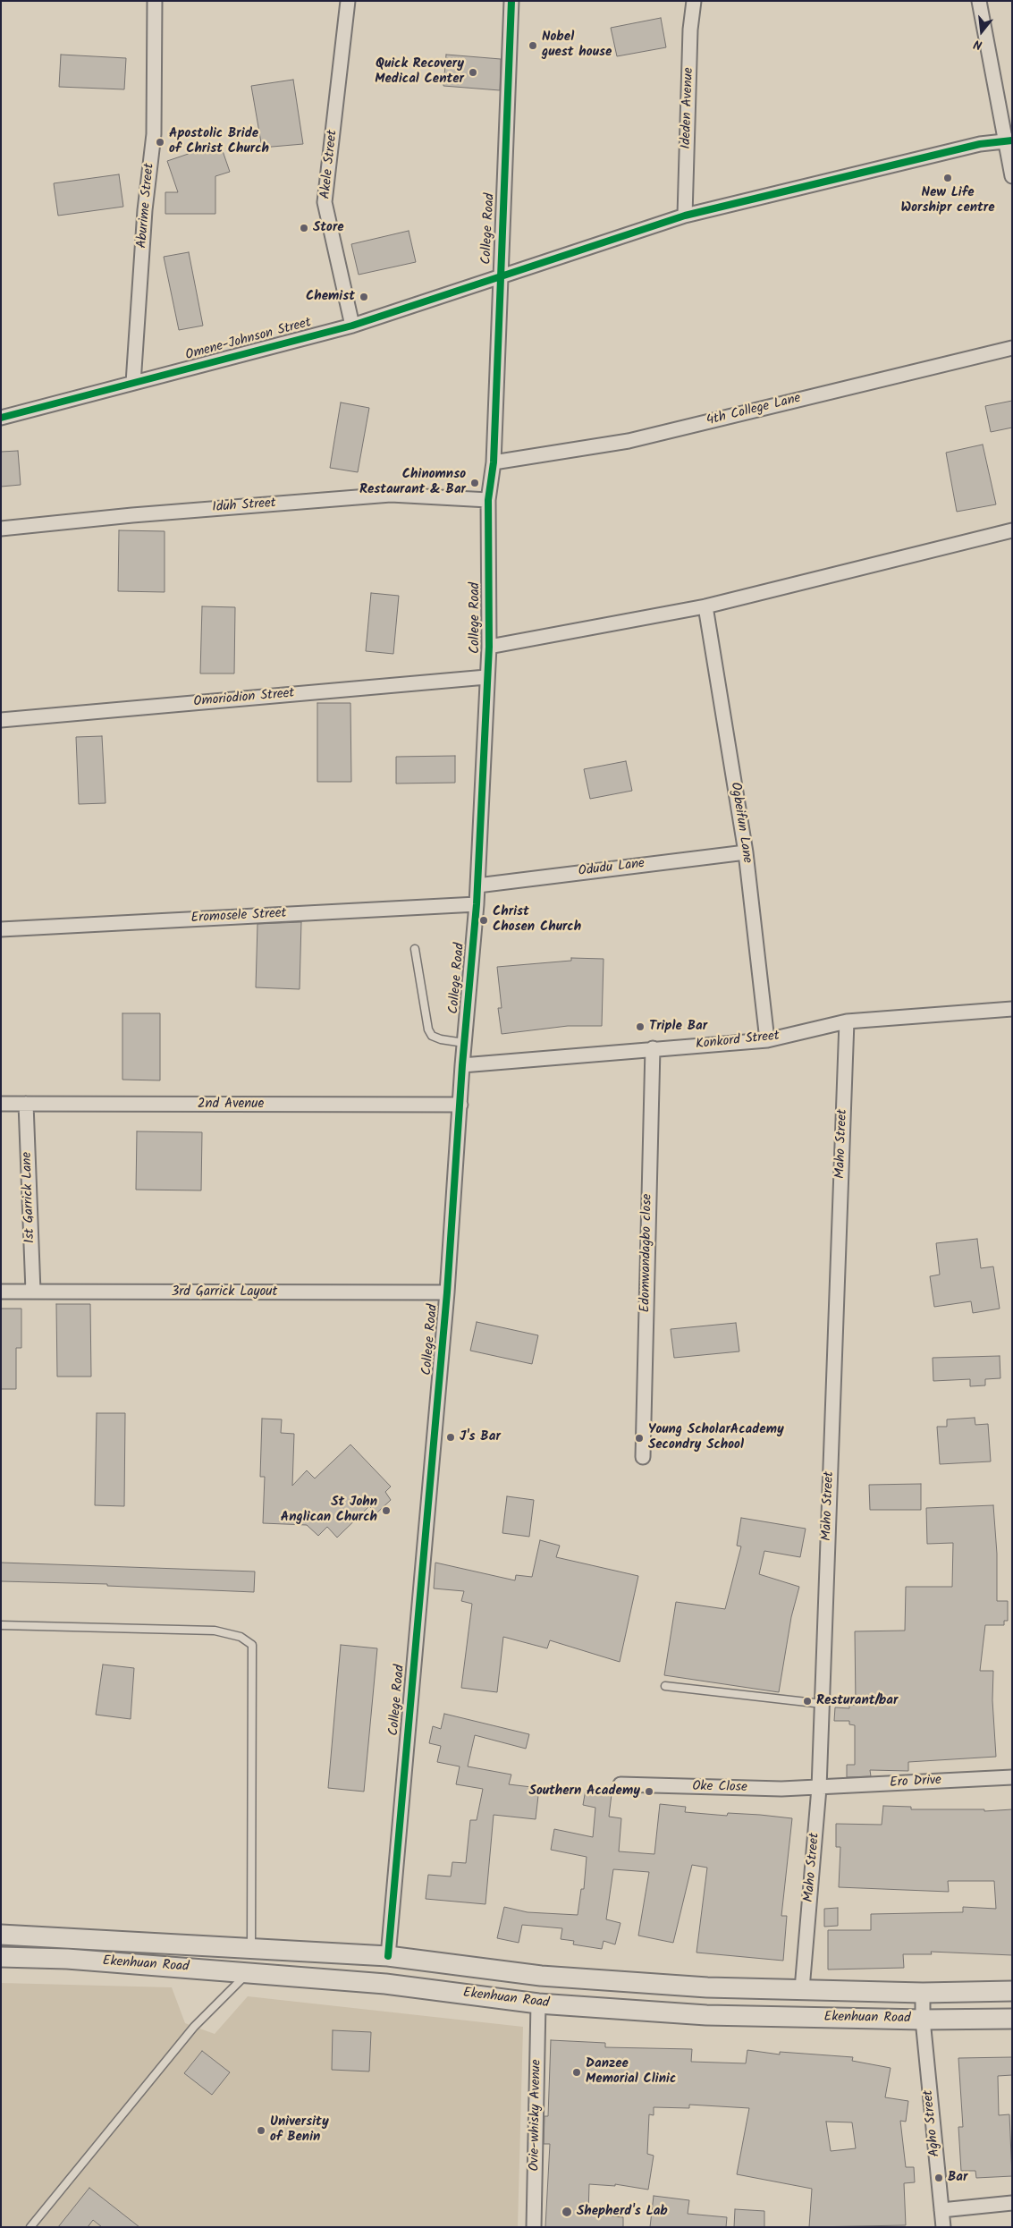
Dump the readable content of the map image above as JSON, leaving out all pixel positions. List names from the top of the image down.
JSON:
{
  "streets": {
    "main road": ["Ekenhuan Road"],
    "street": [
      "Ideden Avenue",
      "Akele Street",
      "Aburime Street",
      "College Road",
      "Omene-Johnson Street",
      "4th College Lane",
      "Iduh Street",
      "Omoriodion Street",
      "Ogbeifun Lane",
      "Odudu Lane",
      "Eromosele Street",
      "Konkord Street",
      "2nd Avenue",
      "Maho Street",
      "1st Garrick Lane",
      "Edomwandagbo close",
      "3rd Garrick Layout",
      "Ero Drive",
      "Oke Close",
      "Ovie-whisky Avenue",
      "Agho Street"
    ]
  },
  "crossings": [
    ["Ideden Avenue", "Omene-Johnson Street"],
    ["Akele Street", "Omene-Johnson Street"],
    ["Aburime Street", "Omene-Johnson Street"],
    ["College Road", "Omene-Johnson Street"],
    ["College Road", "4th College Lane"],
    ["College Road", "Iduh Street"],
    ["College Road", "Omoriodion Street"],
    ["College Road", "Odudu Lane"],
    ["College Road", "Eromosele Street"],
    ["College Road", "Konkord Street"],
    ["College Road", "2nd Avenue"],
    ["College Road", "3rd Garrick Layout"],
    ["College Road", "Ekenhuan Road"],
    ["Ogbeifun Lane", "Odudu Lane"],
    ["Ogbeifun Lane", "Konkord Street"],
    ["Konkord Street", "Maho Street"],
    ["Konkord Street", "Edomwandagbo close"],
    ["2nd Avenue", "1st Garrick Lane"],
    ["Maho Street", "Ero Drive"],
    ["Maho Street", "Oke Close"],
    ["Maho Street", "Ekenhuan Road"],
    ["1st Garrick Lane", "3rd Garrick Layout"],
    ["Ero Drive", "Oke Close"],
    ["Ekenhuan Road", "Ovie-whisky Avenue"],
    ["Ekenhuan Road", "Agho Street"]
  ],
  "places": [
    "Nobel guest house",
    "Quick Recovery Medical Center",
    "Apostolic Bride of Christ Church",
    "New Life Worshipr centre",
    "Store",
    "Chemist",
    "Chinomnso Restaurant & Bar",
    "Christ Chosen Church",
    "Triple Bar",
    "J's Bar",
    "Young ScholarAcademy Secondry School",
    "St John Anglican Church",
    "Resturant/bar",
    "Southern Academy",
    "Danzee Memorial Clinic",
    "University of Benin",
    "Bar",
    "Shepherd's Lab"
  ],
  "north": "bottom"
}
